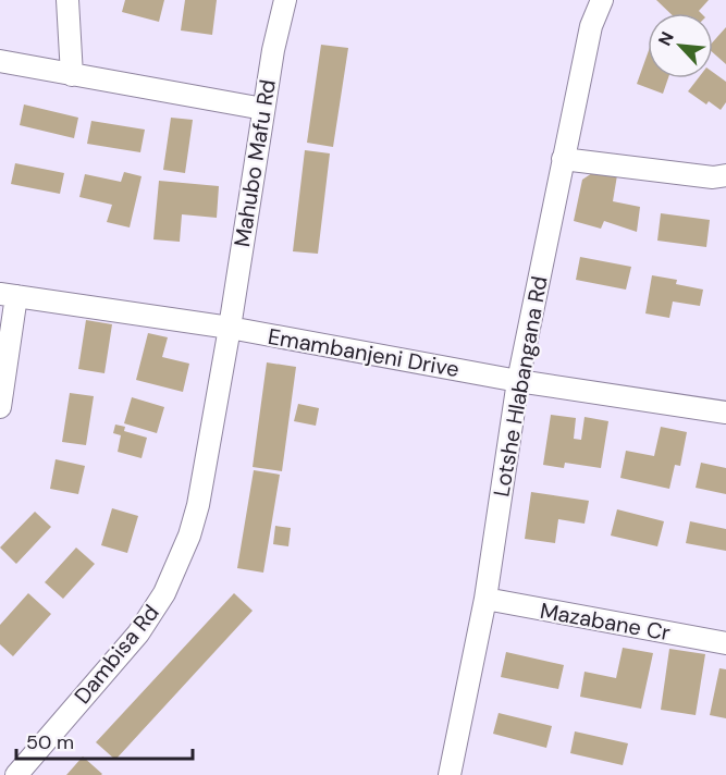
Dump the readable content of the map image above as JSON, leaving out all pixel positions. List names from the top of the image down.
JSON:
{
  "streets": {
    "street": [
      "Mahubo Mafu Rd",
      "Emambanjeni Drive",
      "Lotshe Hlabangana Rd",
      "Mazabane Cr",
      "Dambisa Rd"
    ]
  },
  "crossings": [
    ["Mahubo Mafu Rd", "Emambanjeni Drive"],
    ["Mahubo Mafu Rd", "Dambisa Rd"],
    ["Emambanjeni Drive", "Lotshe Hlabangana Rd"],
    ["Emambanjeni Drive", "Dambisa Rd"],
    ["Lotshe Hlabangana Rd", "Mazabane Cr"]
  ],
  "scale_bar": "50 m",
  "north": "top left"
}
